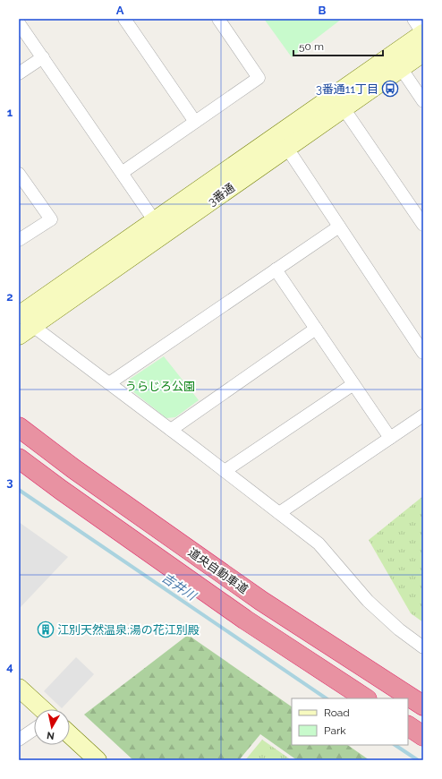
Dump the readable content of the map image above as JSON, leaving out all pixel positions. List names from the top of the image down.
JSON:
{
  "streets": {
    "highway": ["道央自動車道"],
    "street": ["3番通"]
  },
  "water": ["吉井川"],
  "parks": ["うらじろ公園"],
  "places": {
    "bus stop": ["3番通11丁目"],
    "building": ["江別天然温泉;湯の花江別殿"]
  },
  "legend": ["Road", "Park"],
  "scale_bar": "50 m",
  "north": "bottom",
  "grid": {
    "columns": ["A", "B"],
    "rows": [
      "1",
      "2",
      "3",
      "4"
    ]
  }
}
